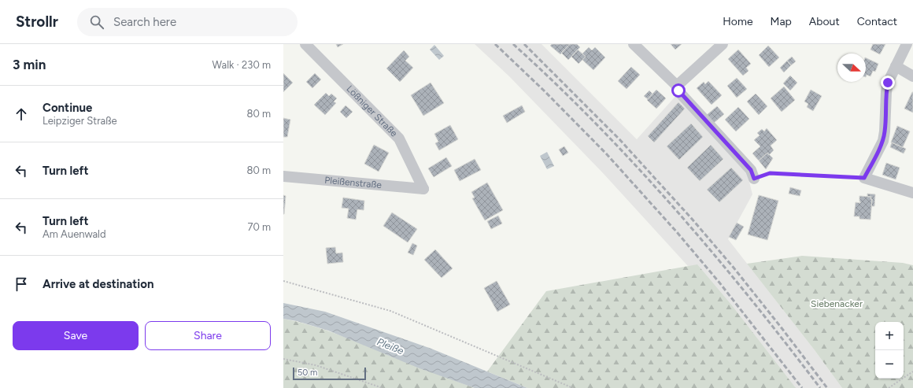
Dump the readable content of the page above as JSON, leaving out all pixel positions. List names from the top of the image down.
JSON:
{
  "streets": {
    "street": ["Lößniger Straße", "Pleißenstraße"]
  },
  "crossings": [
    ["Lößniger Straße", "Pleißenstraße"]
  ],
  "water": ["Pleiße"],
  "parks": ["Siebenacker"],
  "scale_bar": "50 m",
  "north": "right",
  "page": {
    "header": "Strollr",
    "search": "Search here",
    "nav": [
      "Home",
      "Map",
      "About",
      "Contact"
    ],
    "heading": ["3 min", "Walk · 230 m"],
    "list": [
      ["Continue", "Leipziger Straße", "80 m"],
      ["Turn left", "80 m"],
      ["Turn left", "Am Auenwald", "70 m"],
      "Arrive at destination"
    ],
    "buttons": ["Save", "Share"],
    "map_buttons": ["+", "−"],
    "scale": "50 m"
  }
}
